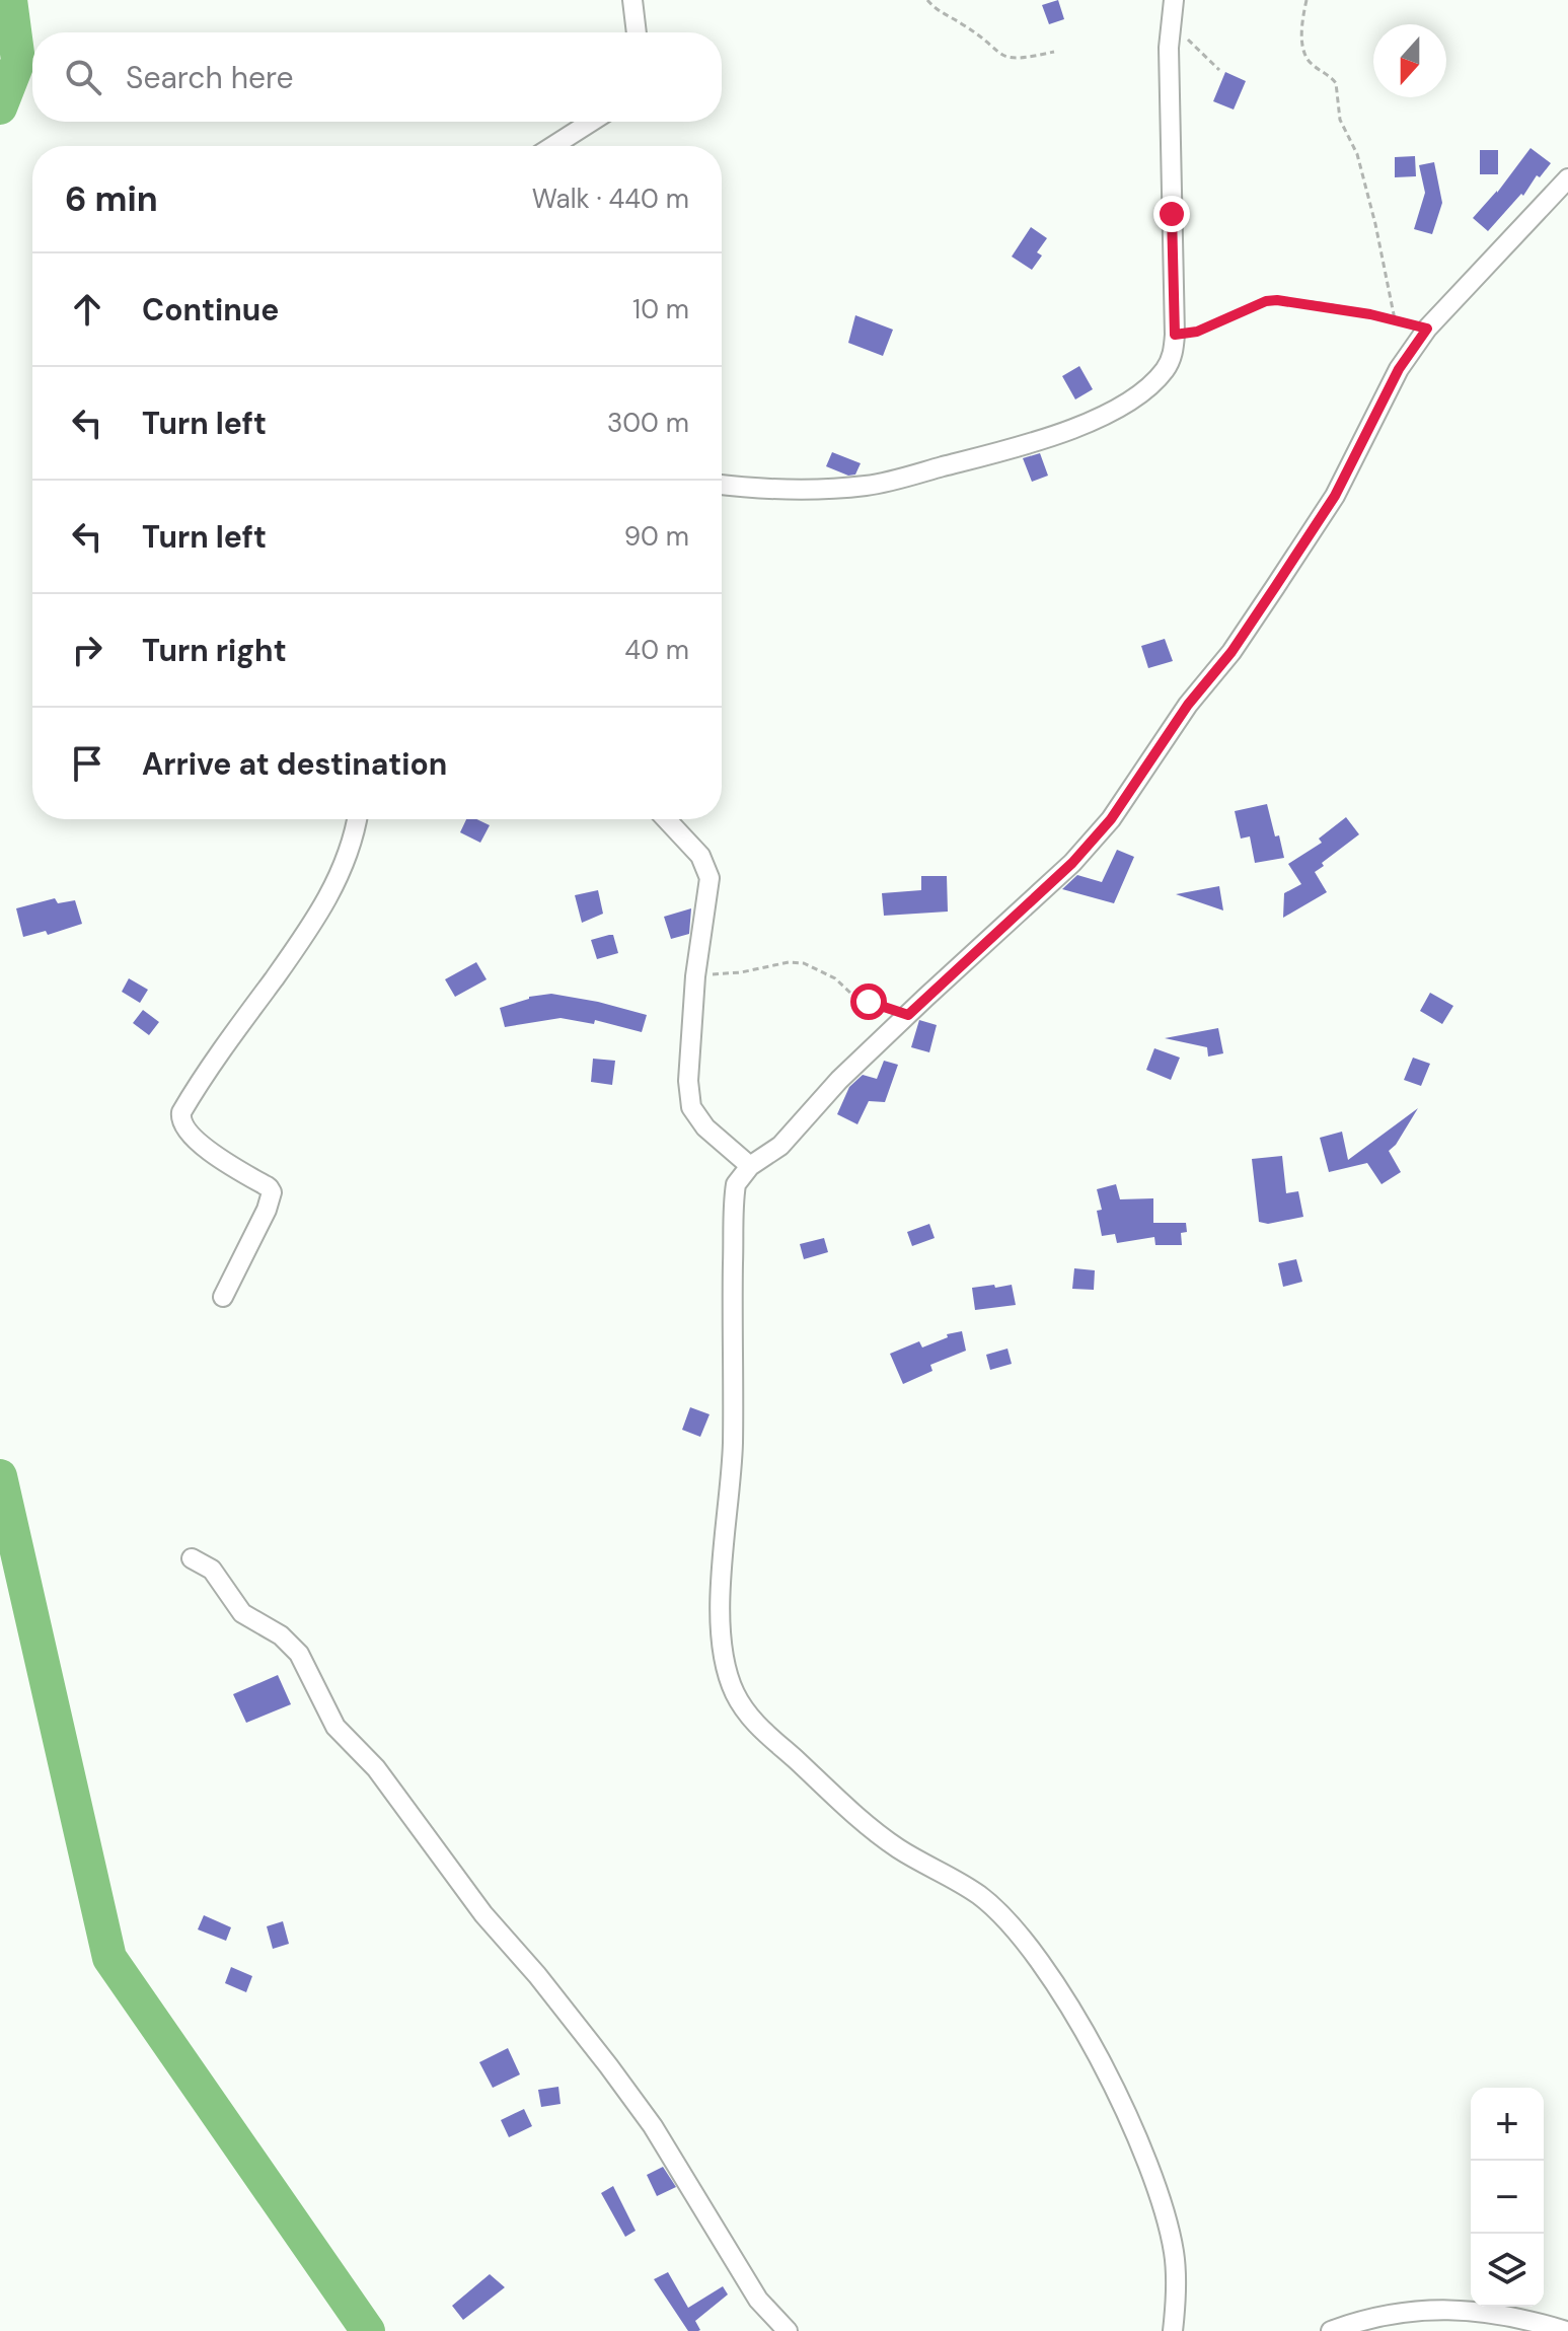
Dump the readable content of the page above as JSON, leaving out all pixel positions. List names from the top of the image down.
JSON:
{
  "north": "bottom",
  "page": {
    "search": "Search here",
    "heading": ["6 min", "Walk · 440 m"],
    "list": [
      ["Continue", "10 m"],
      ["Turn left", "300 m"],
      ["Turn left", "90 m"],
      ["Turn right", "40 m"],
      "Arrive at destination"
    ],
    "map_buttons": ["+", "−"]
  }
}
